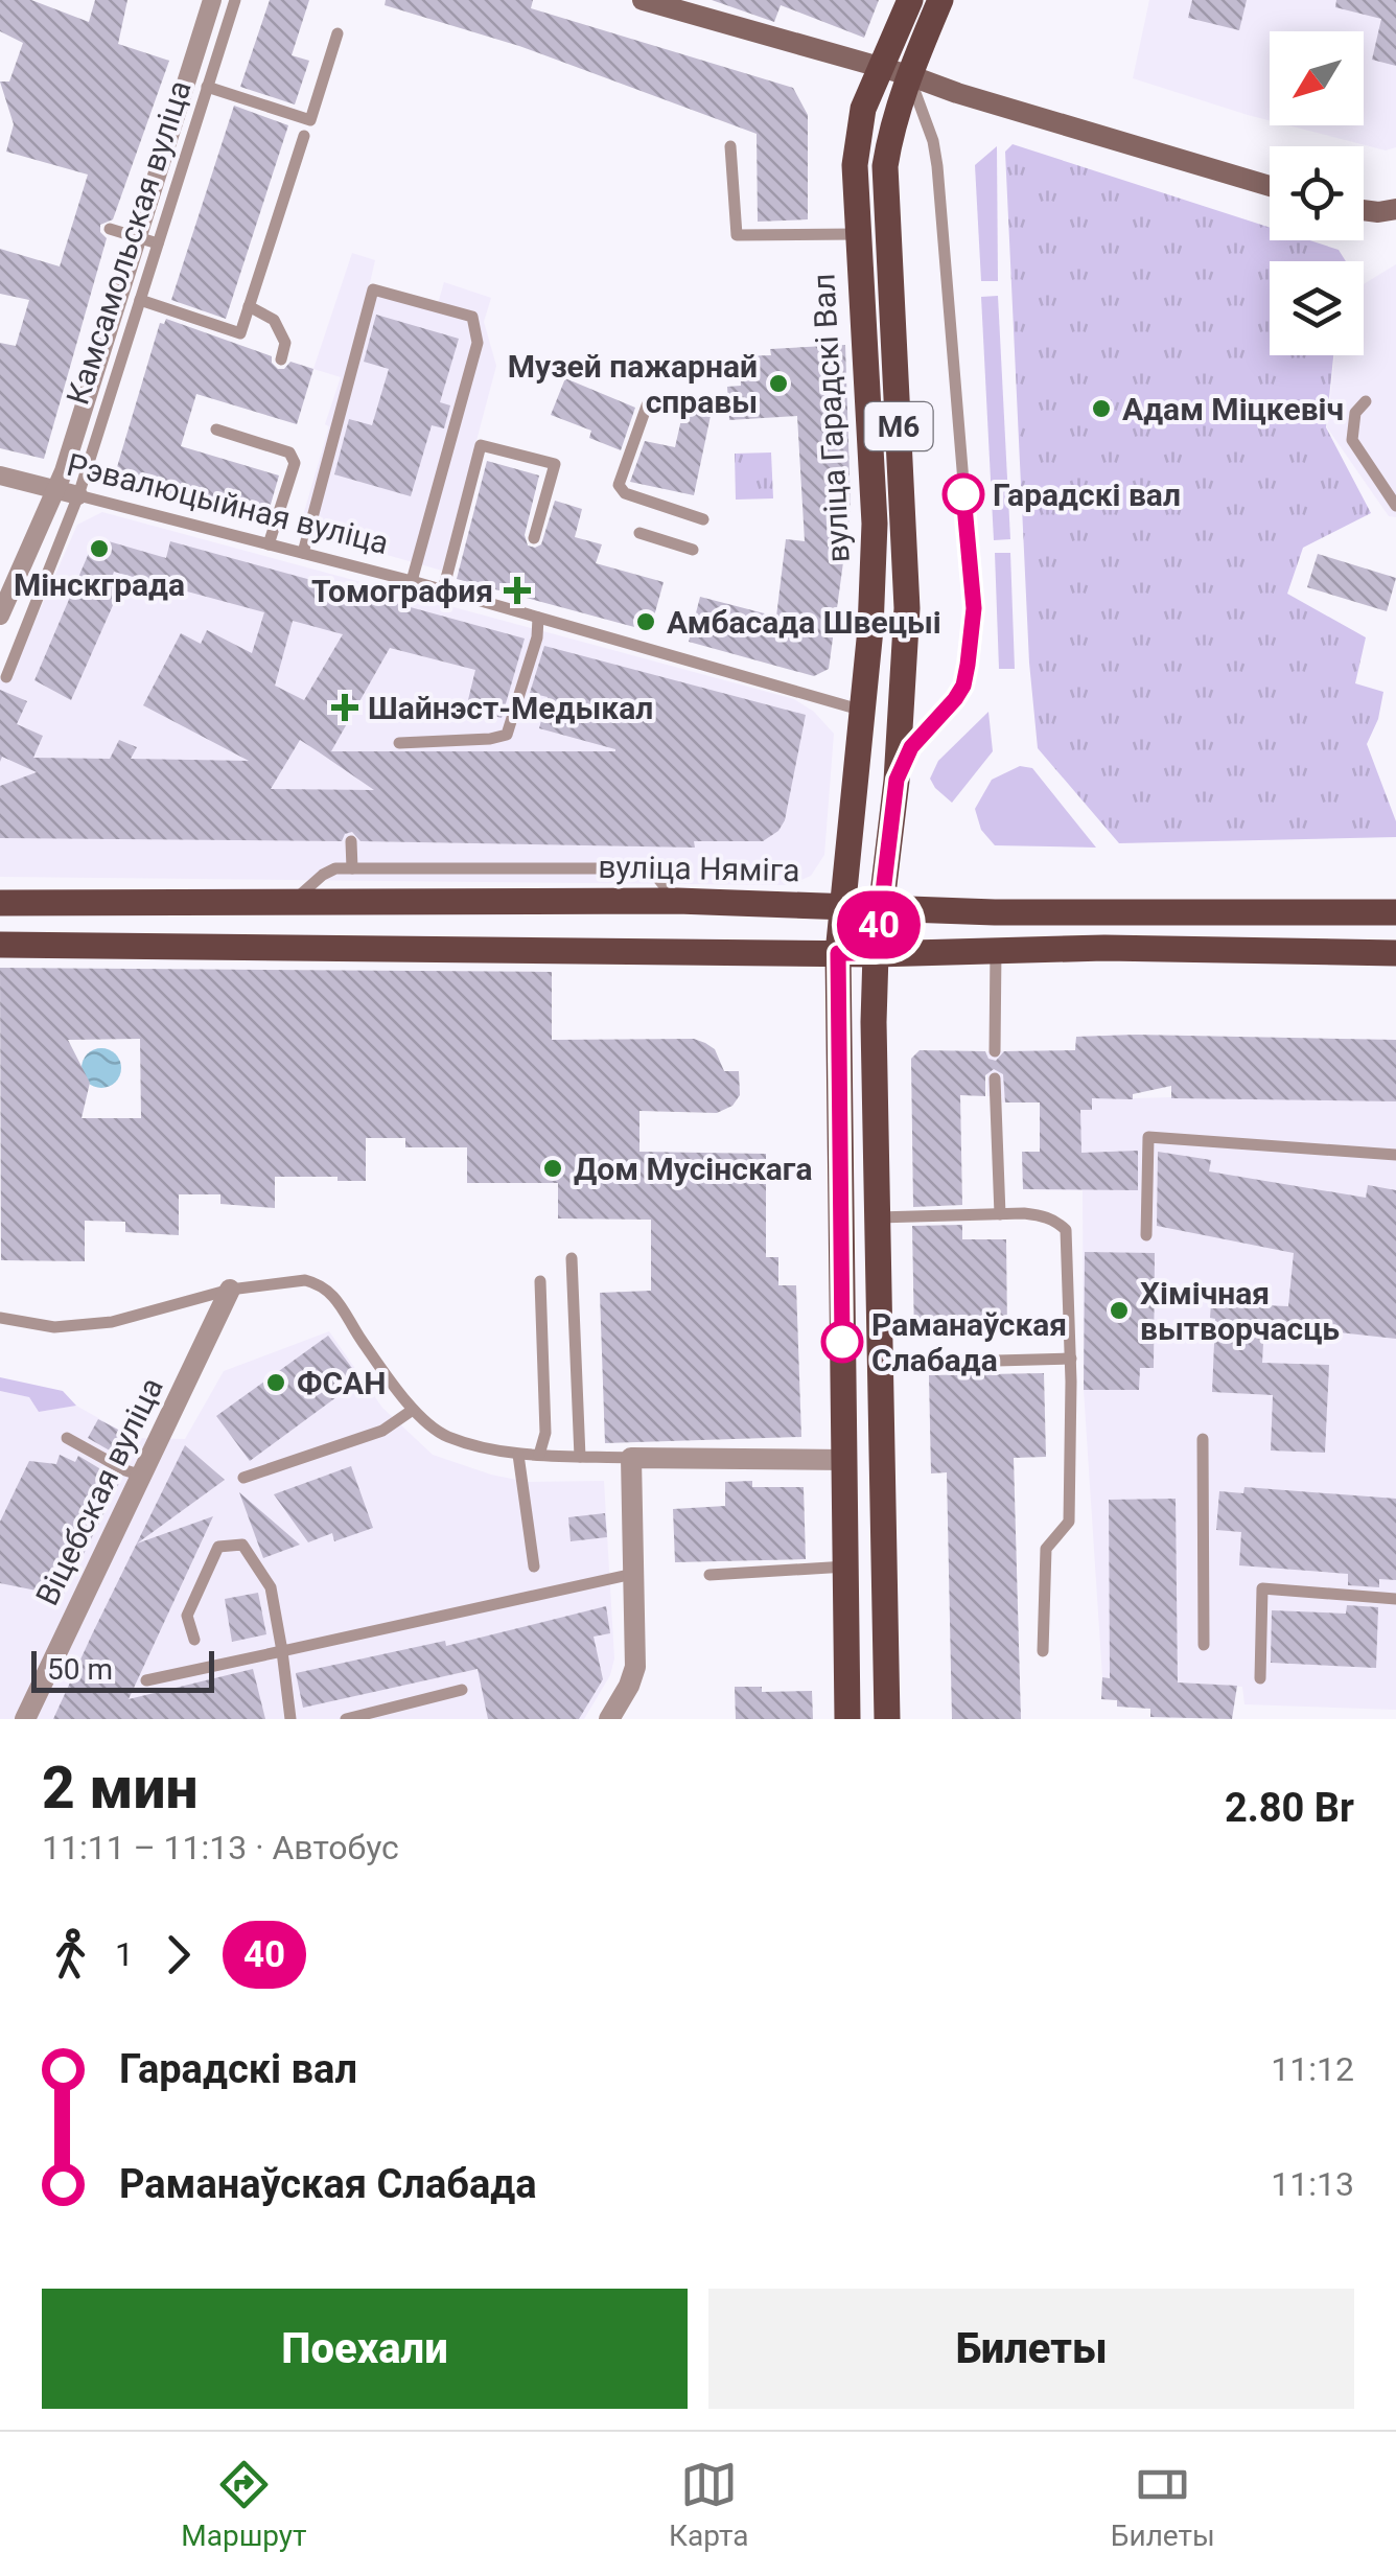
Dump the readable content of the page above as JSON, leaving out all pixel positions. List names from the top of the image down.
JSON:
{
  "streets": {
    "main road": ["вуліца Гарадскі Вал", "М6", "вуліца Няміга"],
    "street": ["Камсамольская вуліца", "Рэвалюцыйная вуліца", "Віцебская вуліца"]
  },
  "crossings": [
    ["Камсамольская вуліца", "Рэвалюцыйная вуліца"],
    ["вуліца Гарадскі Вал", "М6"],
    ["вуліца Гарадскі Вал", "Рэвалюцыйная вуліца"],
    ["вуліца Гарадскі Вал", "вуліца Няміга"],
    ["М6", "вуліца Няміга"]
  ],
  "places": {
    "other": [
      "Музей пажарнай справы",
      "Адам Міцкевіч",
      "Гарадскі вал",
      "Мінскграда",
      "Амбасада Швецыі",
      "Дом Мусінскага",
      "Хімічная вытворчасць",
      "Раманаўская Слабада",
      "ФСАН"
    ],
    "health": ["Томография", "Шайнэст-Медыкал"]
  },
  "lines": ["bus line 40"],
  "scale_bar": "50 m",
  "north": "bottom left",
  "page": {
    "on_map": "40",
    "scale": "50 m",
    "heading": ["2 мин", "11:11 – 11:13 · Автобус", "2.80 Br"],
    "legs": ["1", "40"],
    "list": [
      {
        "name": "Гарадскі вал",
        "value": "11:12"
      },
      {
        "name": "Раманаўская Слабада",
        "value": "11:13"
      }
    ],
    "buttons": ["Поехали", "Билеты"],
    "tabs": ["Маршрут", "Карта", "Билеты"]
  }
}
